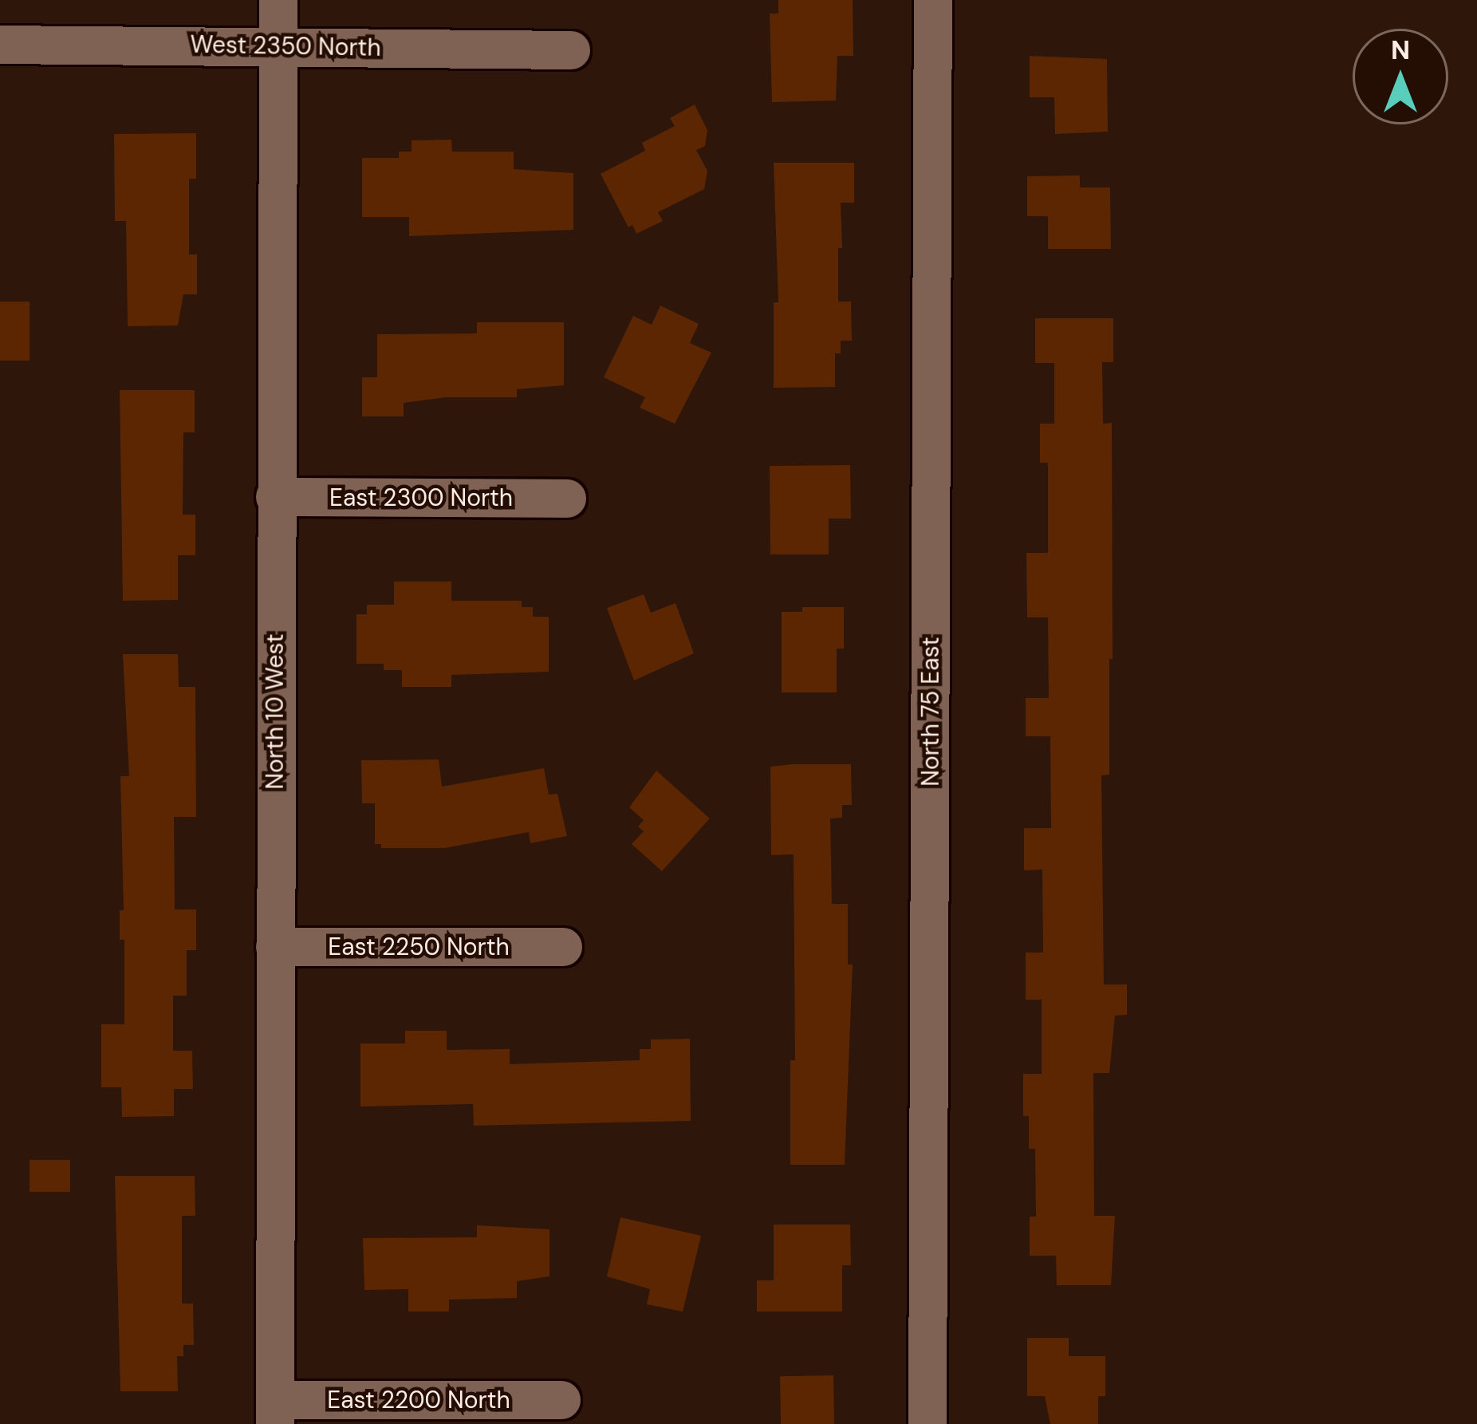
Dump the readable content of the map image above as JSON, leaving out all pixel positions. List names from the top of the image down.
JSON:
{
  "streets": {
    "street": [
      "West 2350 North",
      "East 2300 North",
      "North 10 West",
      "North 75 East",
      "East 2250 North",
      "East 2200 North"
    ]
  },
  "crossings": [
    ["West 2350 North", "North 10 West"],
    ["East 2300 North", "North 10 West"],
    ["North 10 West", "East 2250 North"],
    ["North 10 West", "East 2200 North"]
  ],
  "north": "top"
}
